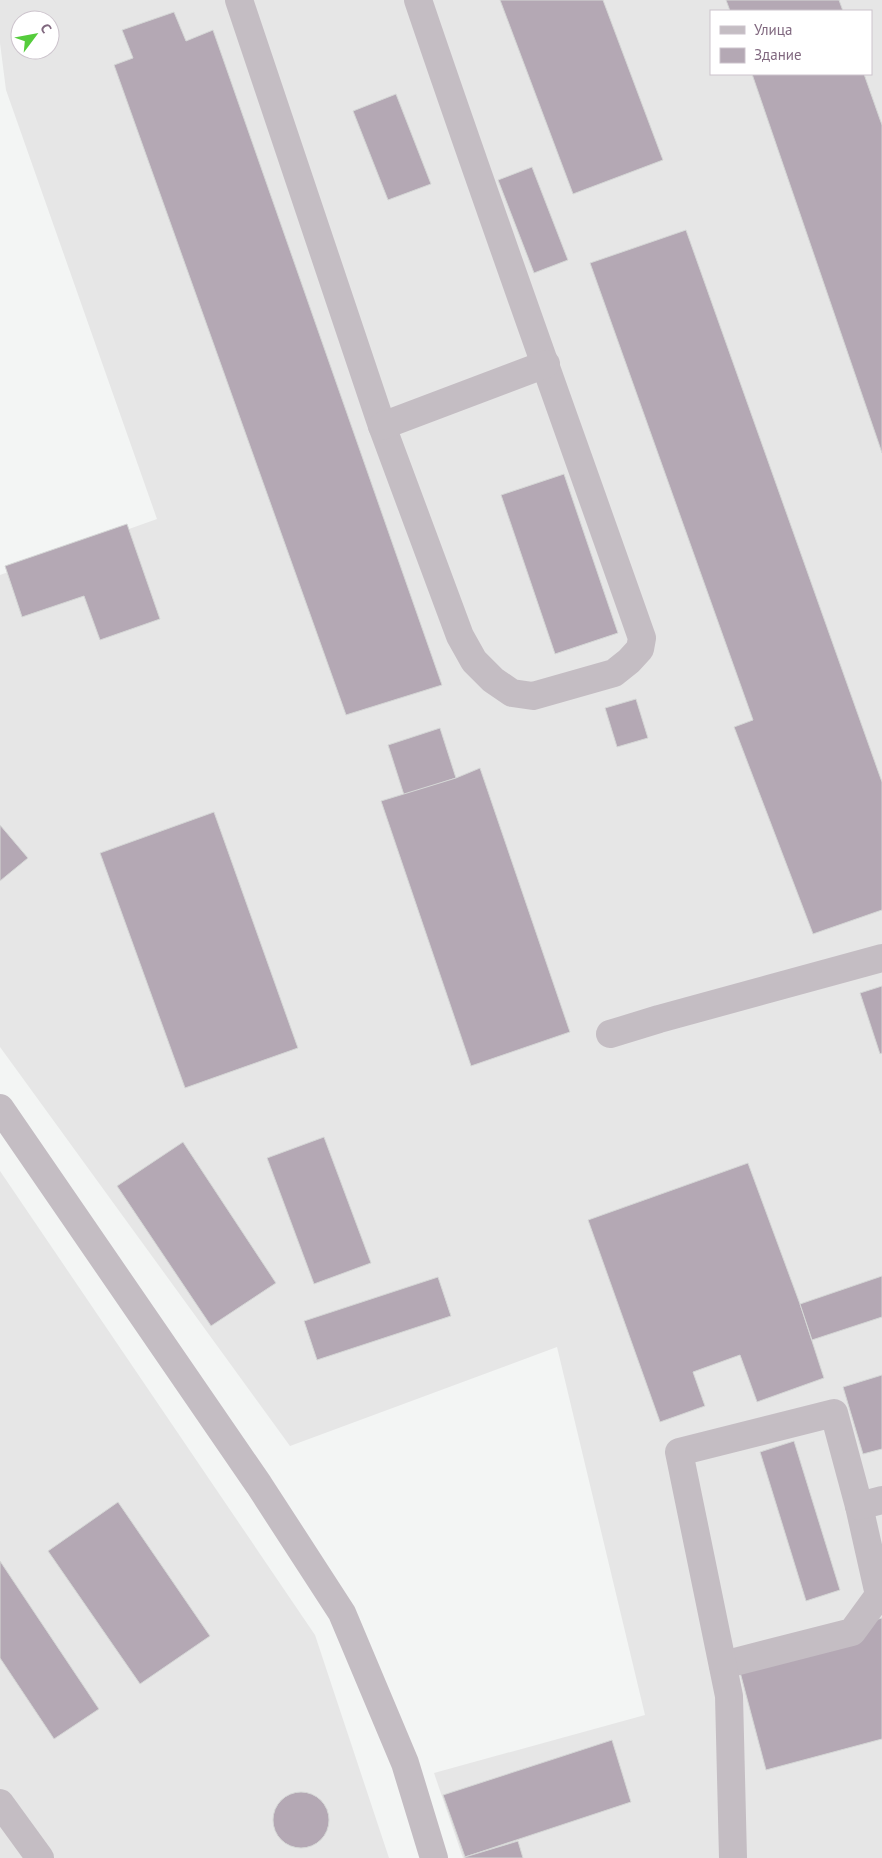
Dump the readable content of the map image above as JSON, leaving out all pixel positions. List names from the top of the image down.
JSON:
{
  "legend": ["Улица", "Здание"],
  "north": "top right"
}
